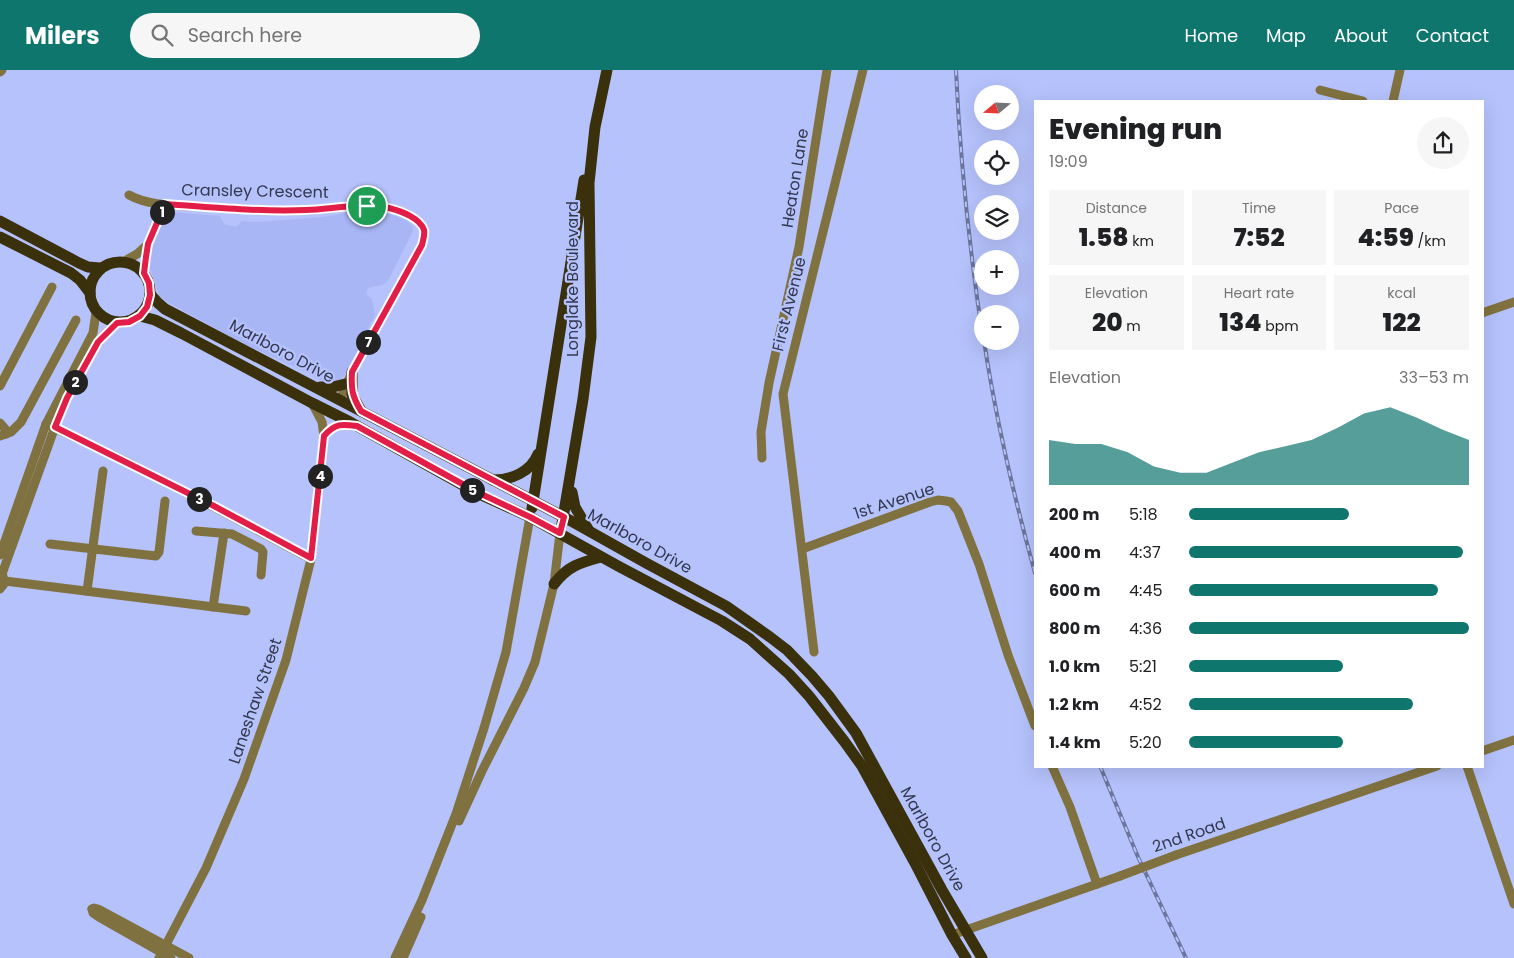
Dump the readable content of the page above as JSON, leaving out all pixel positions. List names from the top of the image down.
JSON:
{
  "streets": {
    "main road": ["Longlake Boulevard", "Marlboro Drive"],
    "street": [
      "Heaton Lane",
      "Cransley Crescent",
      "First Avenue",
      "1st Avenue",
      "Laneshaw Street",
      "2nd Road"
    ]
  },
  "crossings": [
    ["Cransley Crescent", "Marlboro Drive"],
    ["Longlake Boulevard", "Marlboro Drive"],
    ["First Avenue", "1st Avenue"],
    ["Marlboro Drive", "Laneshaw Street"],
    ["Marlboro Drive", "2nd Road"]
  ],
  "north": "left",
  "page": {
    "header": "Milers",
    "search": "Search here",
    "nav": [
      "Home",
      "Map",
      "About",
      "Contact"
    ],
    "map_buttons": ["+", "−"],
    "heading": ["Evening run", "19:09"],
    "stats": [
      ["Distance", "1.58 km"],
      ["Time", "7:52"],
      ["Pace", "4:59 /km"],
      ["Elevation", "20 m"],
      ["Heart rate", "134 bpm"],
      ["kcal", "122"]
    ],
    "pins": [
      "1",
      "7",
      "2",
      "4",
      "5",
      "3"
    ],
    "chart": ["Elevation", "33–53 m"],
    "list": [
      {
        "name": "200 m",
        "note": "5:18"
      },
      {
        "name": "400 m",
        "note": "4:37"
      },
      {
        "name": "600 m",
        "note": "4:45"
      },
      {
        "name": "800 m",
        "note": "4:36"
      },
      {
        "name": "1.0 km",
        "note": "5:21"
      },
      {
        "name": "1.2 km",
        "note": "4:52"
      },
      {
        "name": "1.4 km",
        "note": "5:20"
      }
    ]
  }
}
